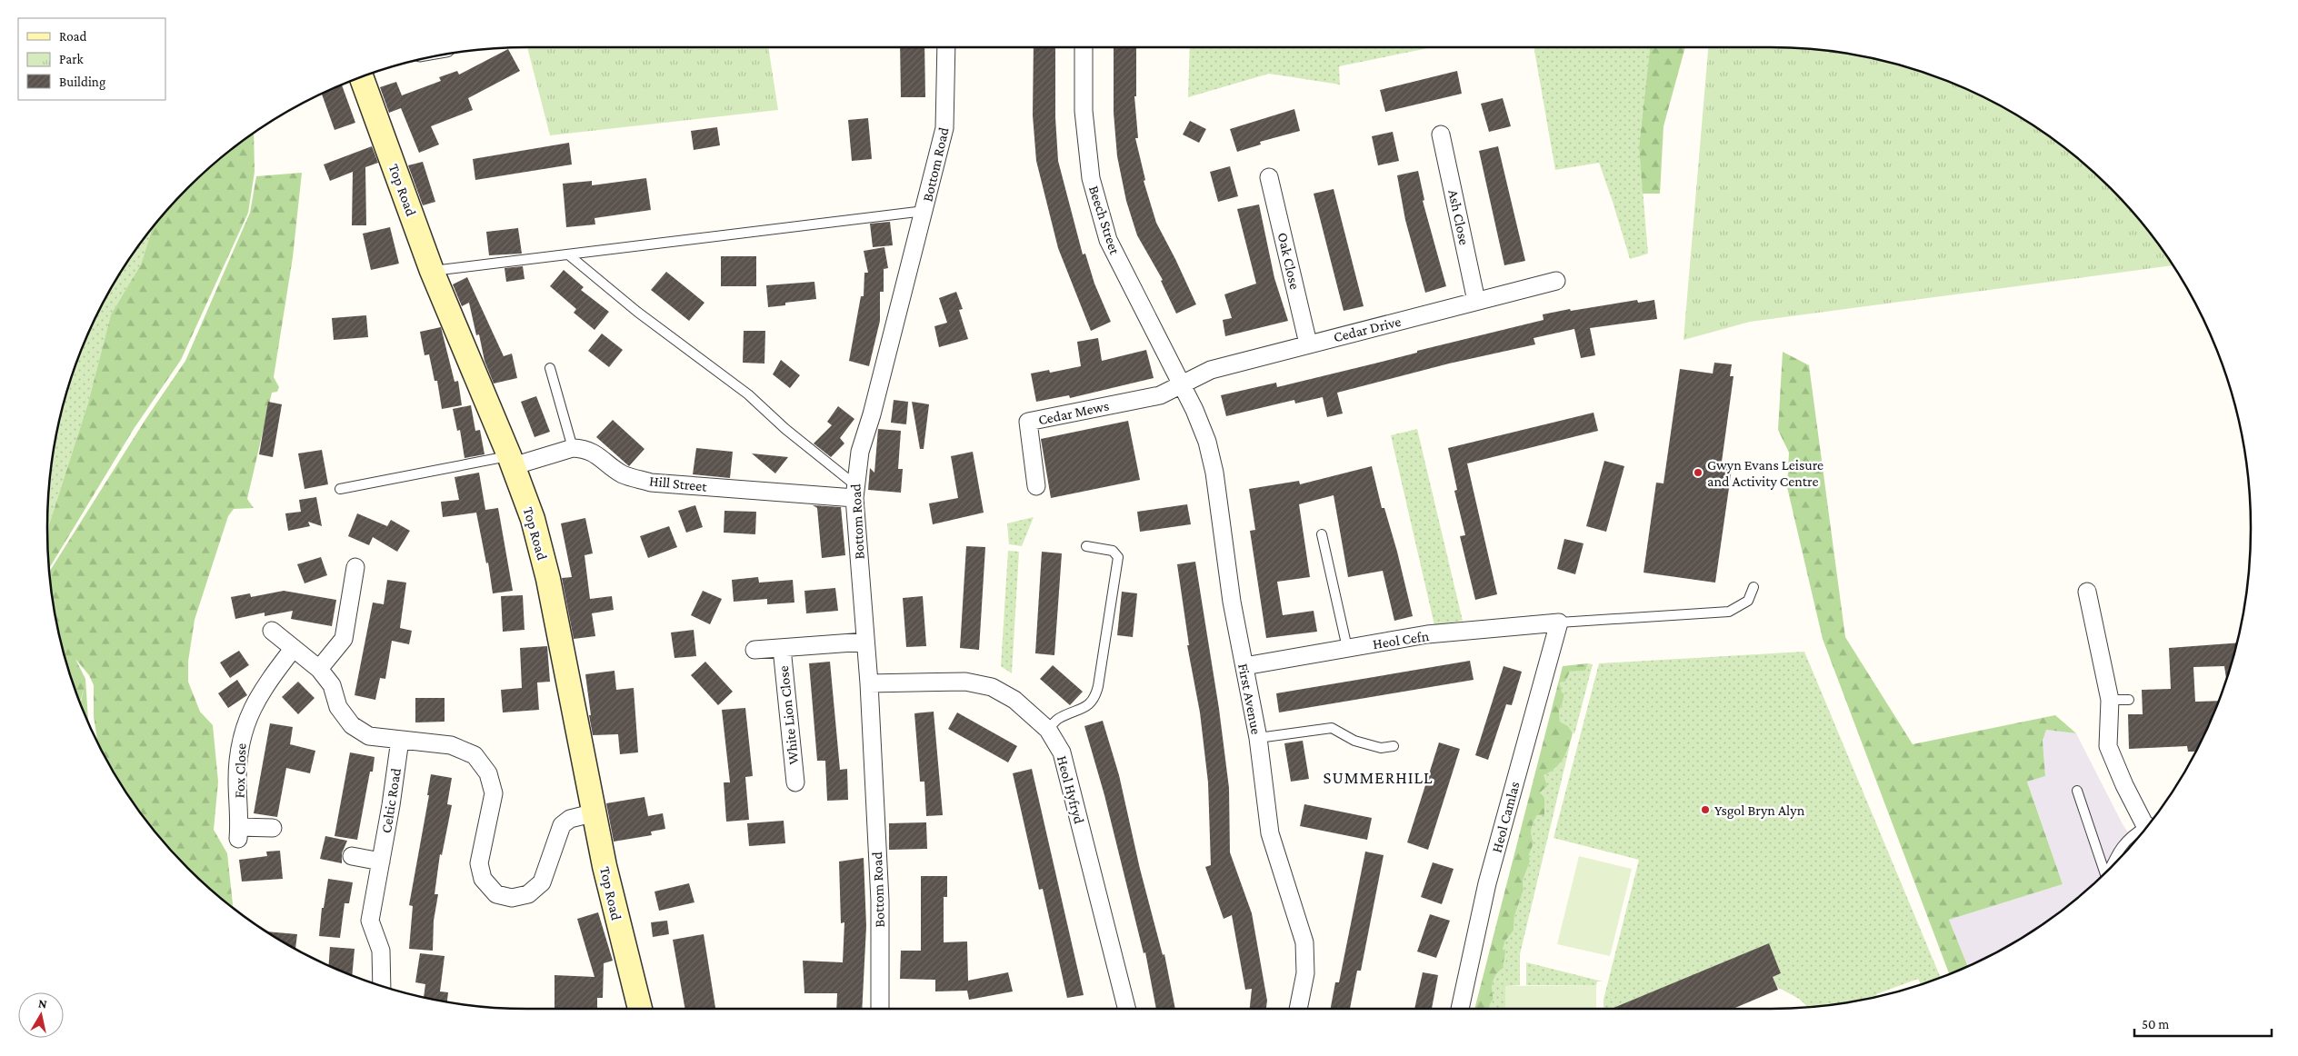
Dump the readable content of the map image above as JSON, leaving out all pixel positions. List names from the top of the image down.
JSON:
{
  "streets": {
    "street": [
      "Bottom Road",
      "Top Road",
      "Ash Close",
      "Beech Street",
      "Oak Close",
      "Cedar Drive",
      "Cedar Mews",
      "Hill Street",
      "Heol Cefn",
      "First Avenue",
      "White Lion Close",
      "Fox Close",
      "Heol Hyfryd",
      "Celtic Road",
      "Heol Camlas"
    ]
  },
  "crossings": [
    ["Bottom Road", "Hill Street"],
    ["Bottom Road", "White Lion Close"],
    ["Bottom Road", "Heol Hyfryd"],
    ["Ash Close", "Cedar Drive"],
    ["Beech Street", "Cedar Drive"],
    ["Beech Street", "Cedar Mews"],
    ["Beech Street", "First Avenue"],
    ["Oak Close", "Cedar Drive"],
    ["Cedar Drive", "Cedar Mews"],
    ["Cedar Drive", "First Avenue"],
    ["Cedar Mews", "First Avenue"],
    ["Heol Cefn", "First Avenue"],
    ["Heol Cefn", "Heol Camlas"]
  ],
  "districts": ["SUMMERHILL"],
  "places": ["Gwyn Evans Leisure and Activity Centre", "Ysgol Bryn Alyn"],
  "legend": ["Road", "Park", "Building"],
  "scale_bar": "50 m",
  "north": "top"
}
